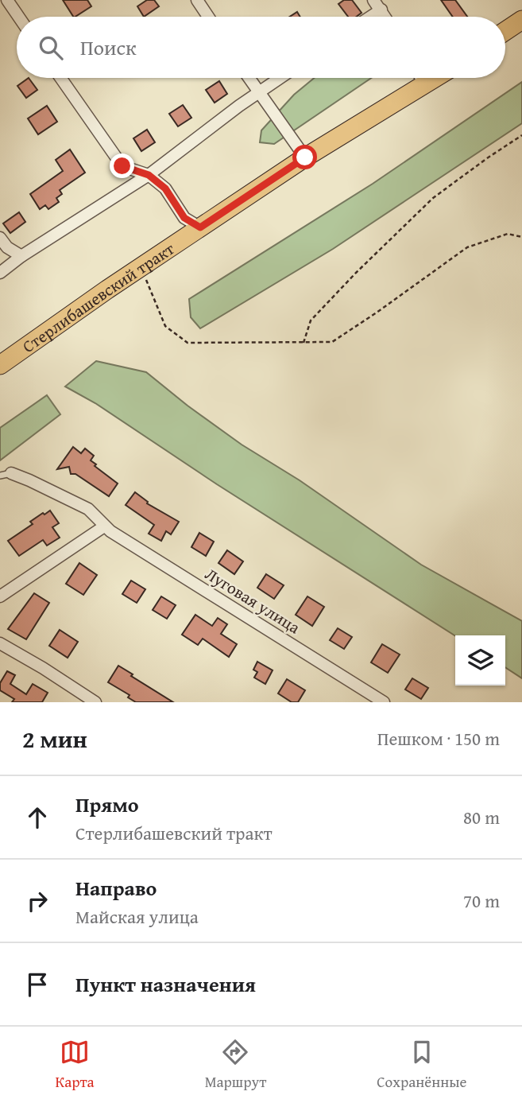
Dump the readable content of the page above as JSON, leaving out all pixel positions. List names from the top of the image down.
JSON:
{
  "streets": {
    "main road": ["Стерлибашевский тракт"],
    "street": ["Луговая улица"]
  },
  "page": {
    "search": "Поиск",
    "heading": ["2 мин", "Пешком · 150 m"],
    "list": [
      ["Прямо", "Стерлибашевский тракт", "80 m"],
      ["Направо", "Майская улица", "70 m"],
      "Пункт назначения"
    ],
    "nav": ["Карта", "Маршрут", "Сохранённые"]
  }
}
